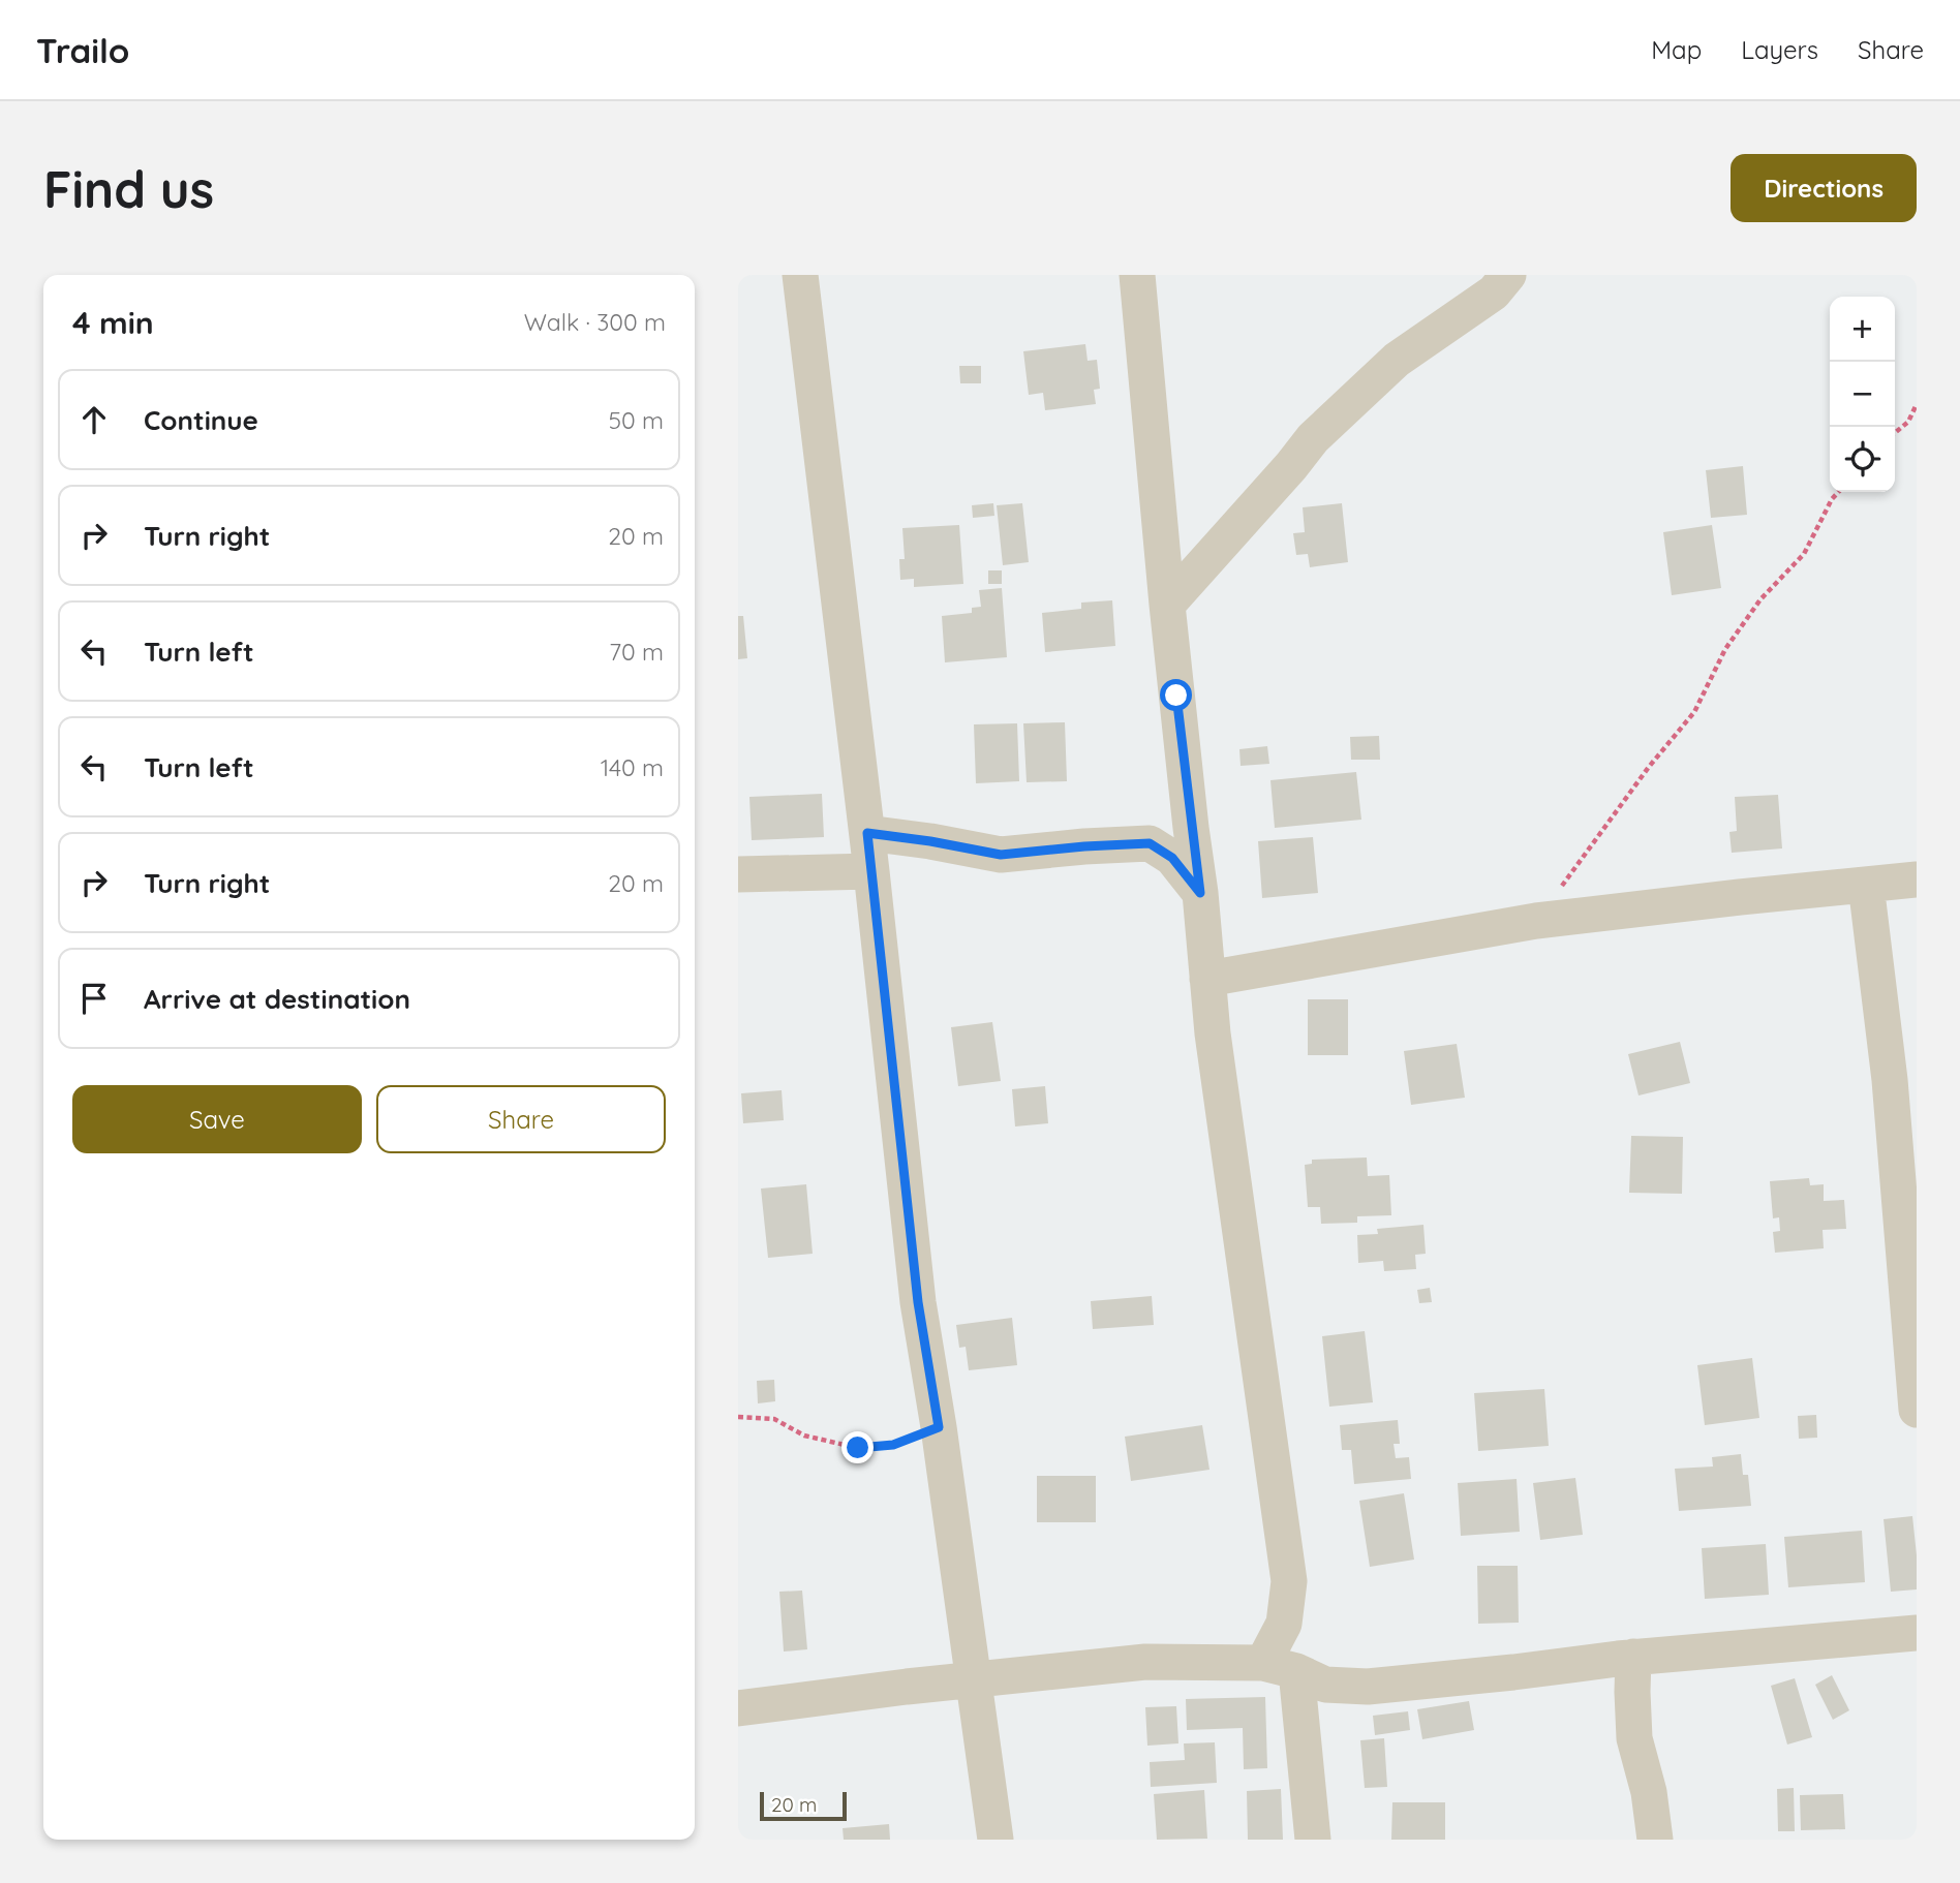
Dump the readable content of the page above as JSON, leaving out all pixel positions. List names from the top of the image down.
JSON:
{
  "scale_bar": "20 m",
  "page": {
    "header": "Trailo",
    "nav": ["Map", "Layers", "Share"],
    "buttons": [
      "Directions",
      ["Save", "Share"]
    ],
    "title": "Find us",
    "heading": ["4 min", "Walk · 300 m"],
    "map_buttons": ["+", "−"],
    "list": [
      ["Continue", "50 m"],
      ["Turn right", "20 m"],
      ["Turn left", "70 m"],
      ["Turn left", "140 m"],
      ["Turn right", "20 m"],
      "Arrive at destination"
    ],
    "scale": "20 m"
  }
}
